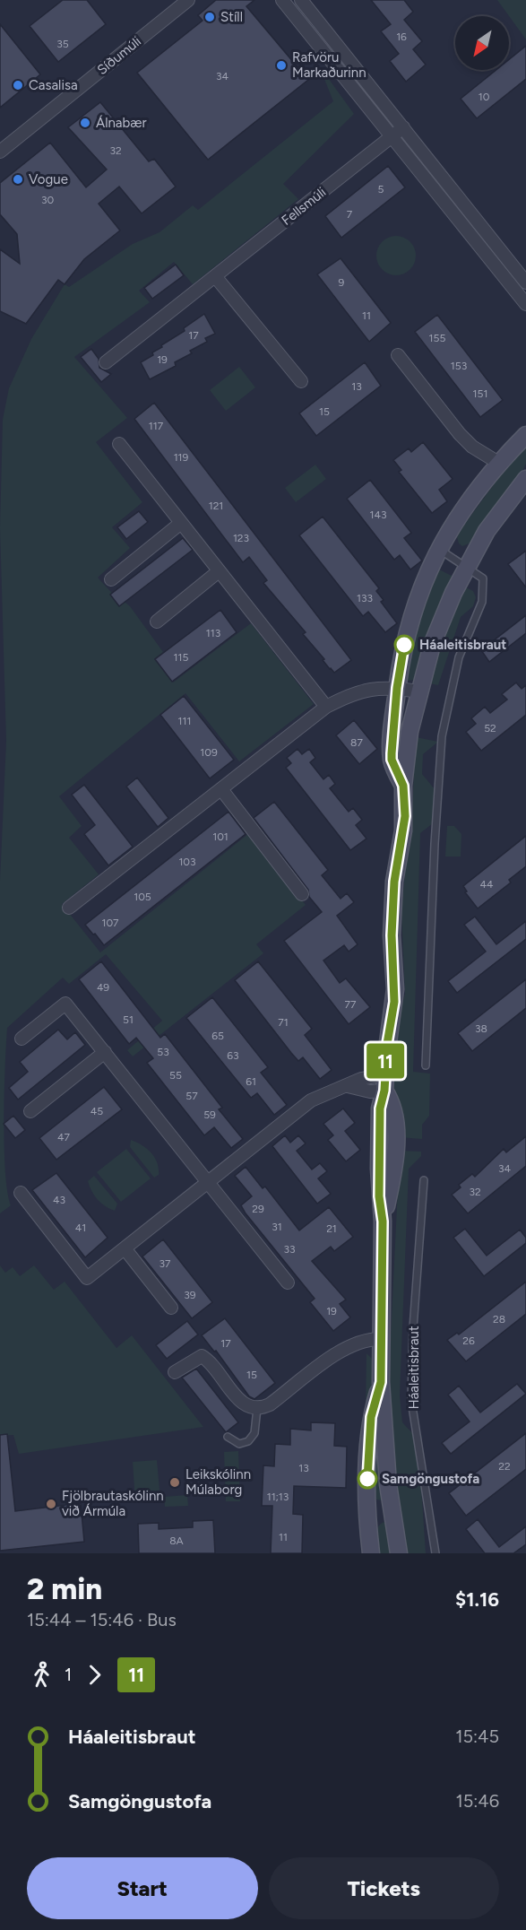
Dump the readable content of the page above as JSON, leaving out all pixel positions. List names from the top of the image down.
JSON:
{
  "streets": {
    "street": ["Síðumúli", "Fellsmúli"],
    "lane": ["Háaleitisbraut"]
  },
  "places": [
    "Stíll",
    "Rafvöru Markaðurinn",
    "Casalisa",
    "Álnabær",
    "Vogue",
    "Háaleitisbraut",
    "Samgöngustofa",
    "Leikskólinn Múlaborg",
    "Fjölbrautaskólinn við Ármúla"
  ],
  "lines": ["bus line 11"],
  "house_numbers": [
    "16",
    "35",
    "34",
    "10",
    "32",
    "5",
    "30",
    "7",
    "9",
    "11",
    "17",
    "155",
    "19",
    "153",
    "13",
    "151",
    "15",
    "117",
    "119",
    "121",
    "143",
    "123",
    "133",
    "113",
    "115",
    "111",
    "52",
    "87",
    "109",
    "101",
    "103",
    "44",
    "105",
    "107",
    "49",
    "77",
    "51",
    "71",
    "38",
    "65",
    "53",
    "63",
    "55",
    "61",
    "57",
    "45",
    "59",
    "47",
    "34",
    "32",
    "43",
    "29",
    "31",
    "41",
    "21",
    "33",
    "37",
    "39",
    "19",
    "28",
    "26",
    "17",
    "15",
    "22",
    "13",
    "11;13",
    "11",
    "8A"
  ],
  "north": "bottom left",
  "page": {
    "on_map": "11",
    "heading": ["2 min", "15:44 – 15:46 · Bus", "$1.16"],
    "legs": ["1", "11"],
    "list": [
      {
        "name": "Háaleitisbraut",
        "value": "15:45"
      },
      {
        "name": "Samgöngustofa",
        "value": "15:46"
      }
    ],
    "buttons": ["Start", "Tickets"]
  }
}
